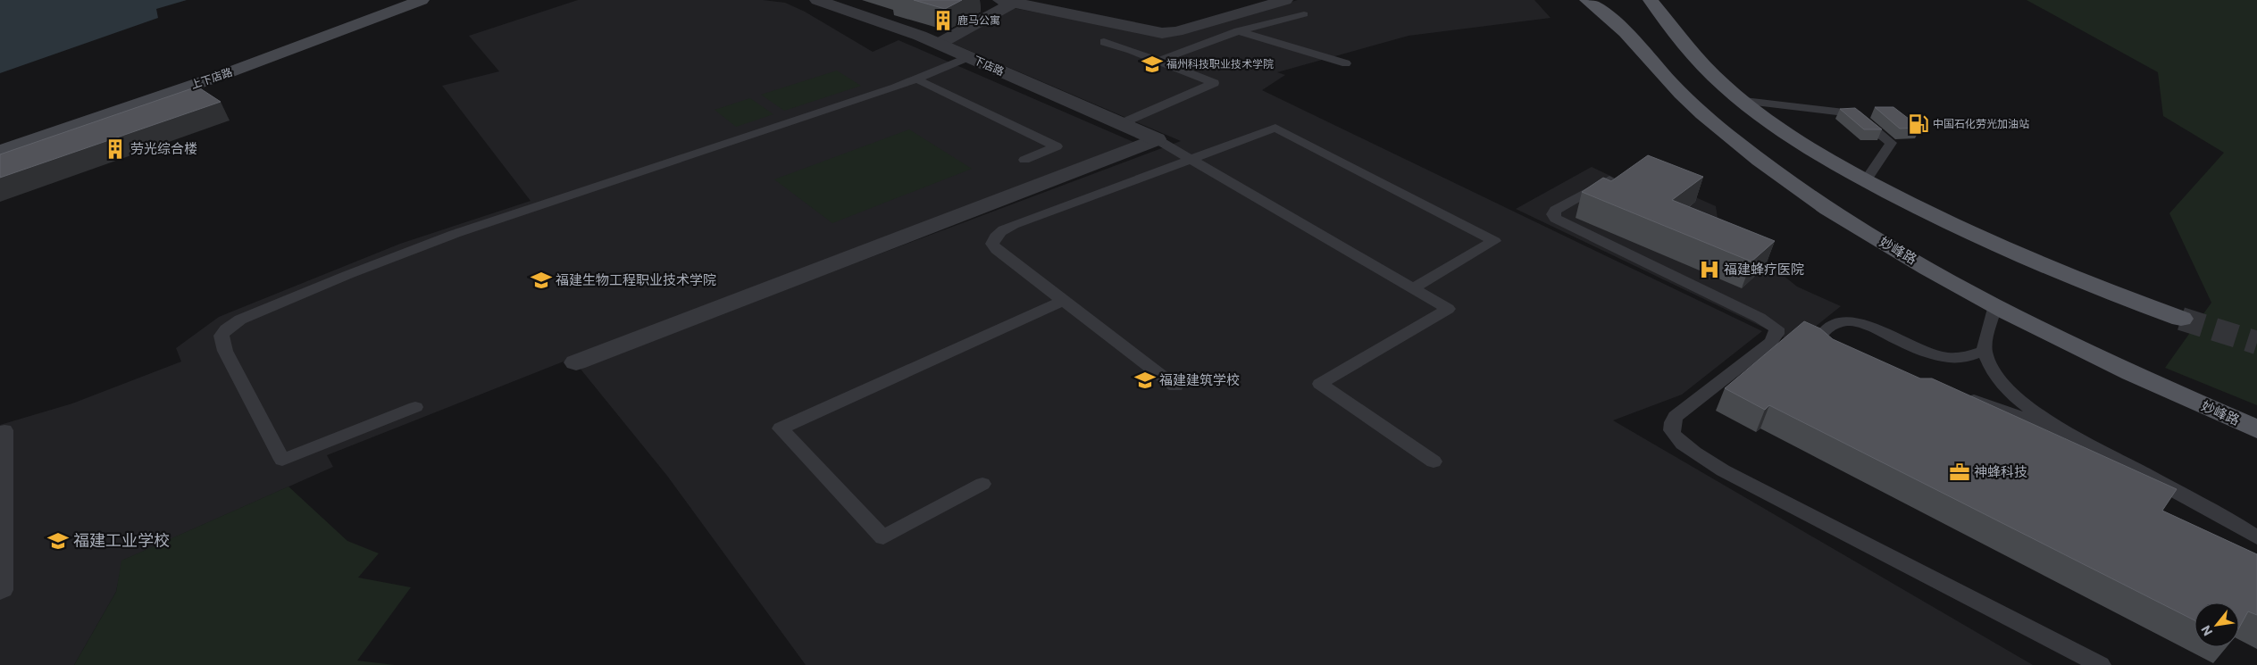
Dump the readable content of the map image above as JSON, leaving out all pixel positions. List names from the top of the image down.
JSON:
{
  "streets": {
    "main road": ["上下店路", "妙峰路"],
    "street": ["下店路"]
  },
  "places": {
    "building": ["鹿马公寓", "劳光综合楼"],
    "school or university": [
      "福州科技职业技术学院",
      "福建生物工程职业技术学院",
      "福建建筑学校",
      "福建工业学校"
    ],
    "fuel station": ["中国石化劳光加油站"],
    "hospital": ["福建蜂疗医院"],
    "office": ["神蜂科技"]
  },
  "north": "bottom left"
}
